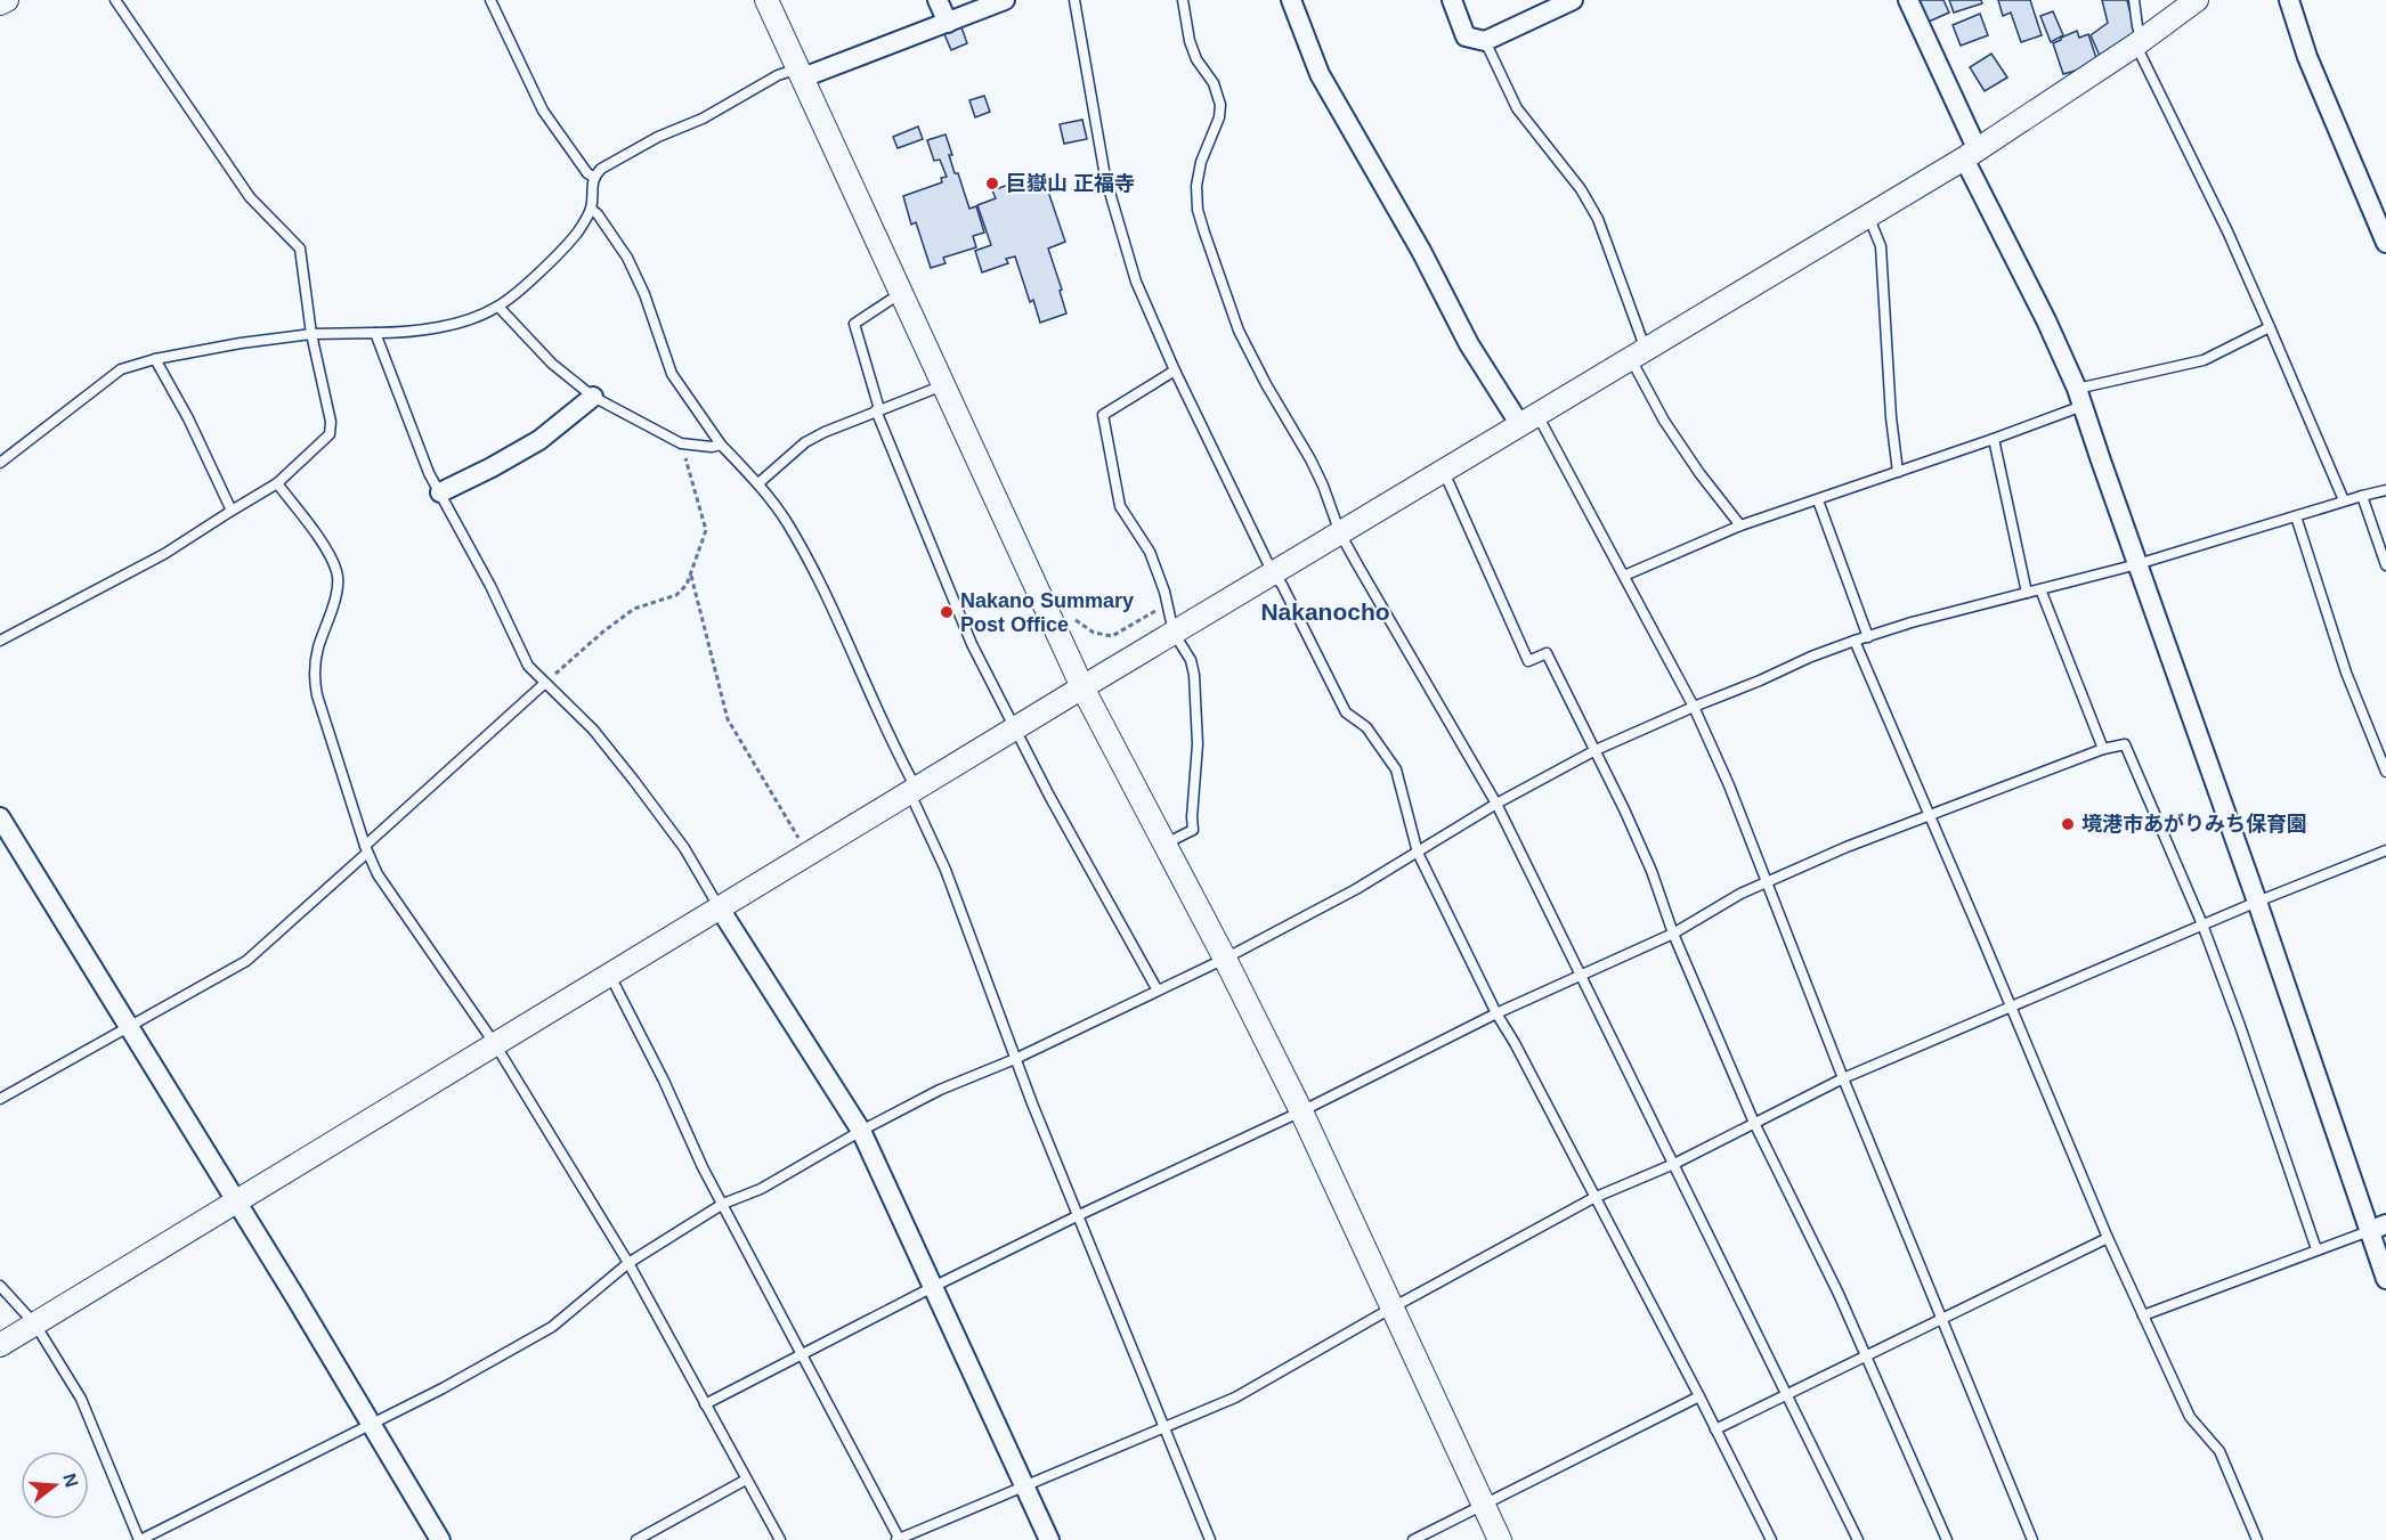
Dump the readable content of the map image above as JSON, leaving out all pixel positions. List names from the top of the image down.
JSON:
{
  "districts": ["Nakanocho"],
  "places": ["巨嶽山 正福寺", "Nakano Summary Post Office", "境港市あがりみち保育園"],
  "north": "right"
}
